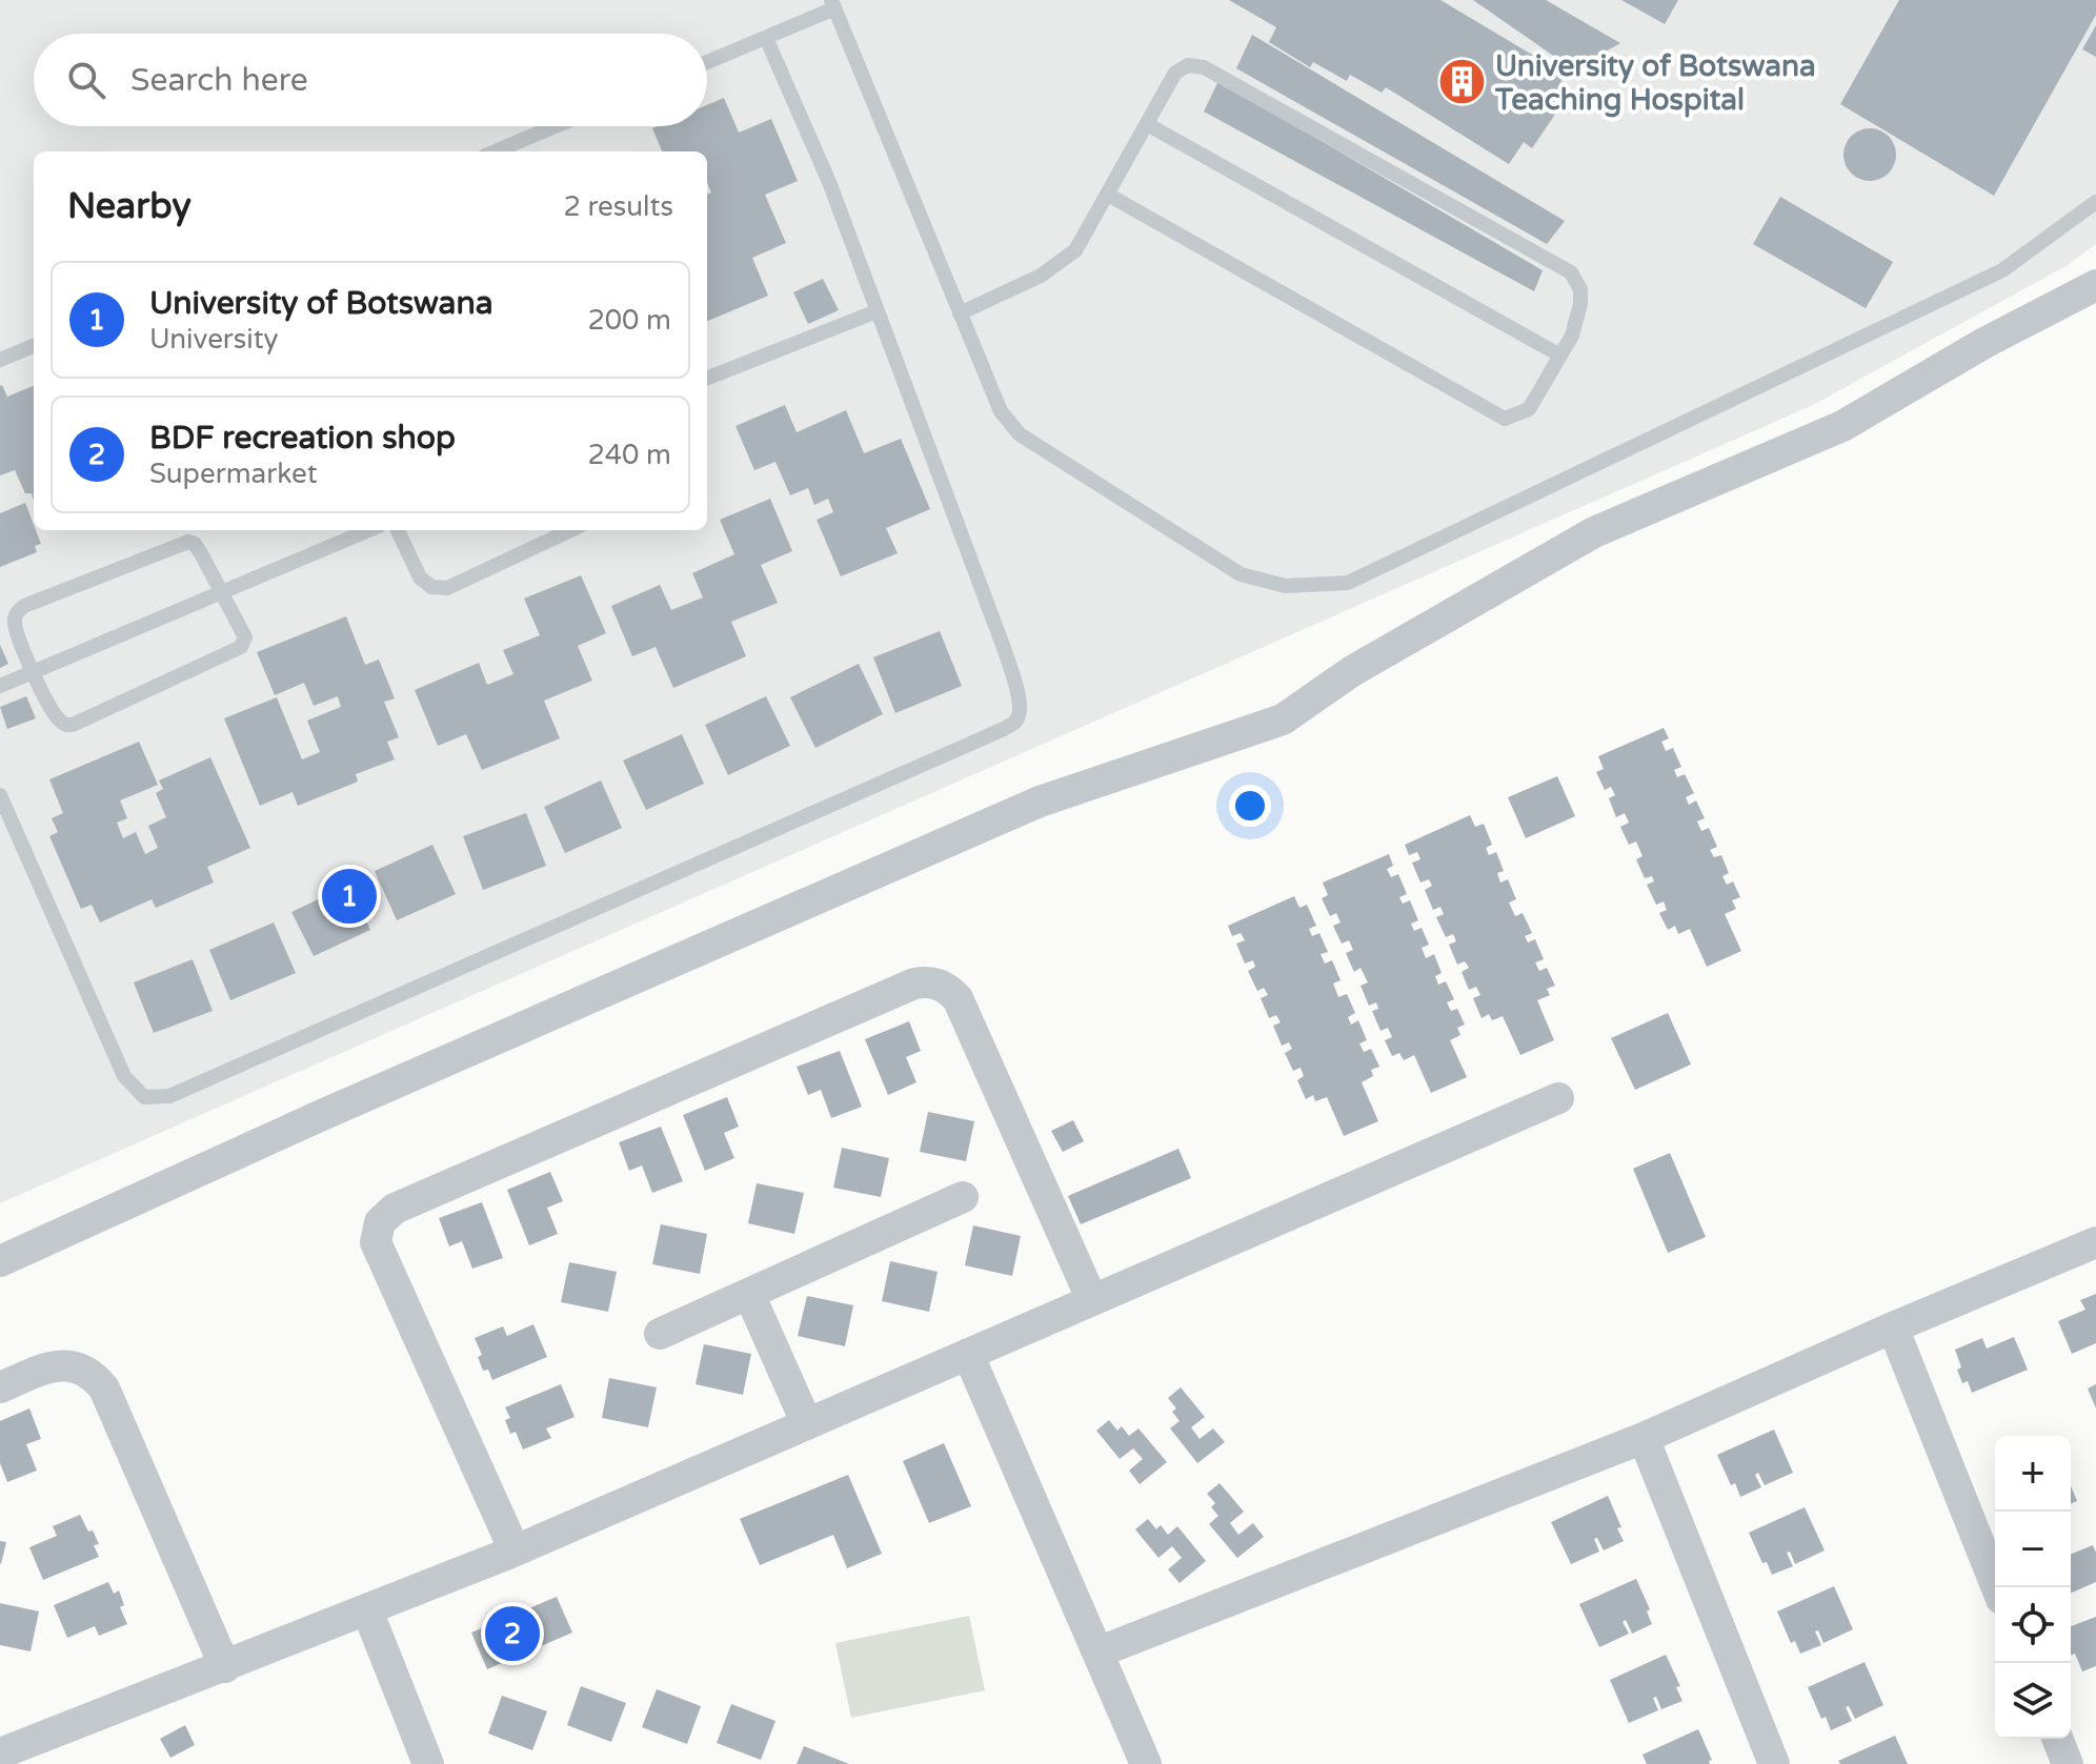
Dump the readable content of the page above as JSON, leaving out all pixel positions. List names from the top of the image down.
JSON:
{
  "places": {
    "building": ["University of Botswana Teaching Hospital"]
  },
  "page": {
    "search": "Search here",
    "heading": ["Nearby", "2 results"],
    "list": [
      {
        "mark": "1",
        "name": "University of Botswana",
        "note": "University",
        "value": "200 m"
      },
      {
        "mark": "2",
        "name": "BDF recreation shop",
        "note": "Supermarket",
        "value": "240 m"
      }
    ],
    "pins": ["1", "2"],
    "map_buttons": ["+", "−"]
  }
}
